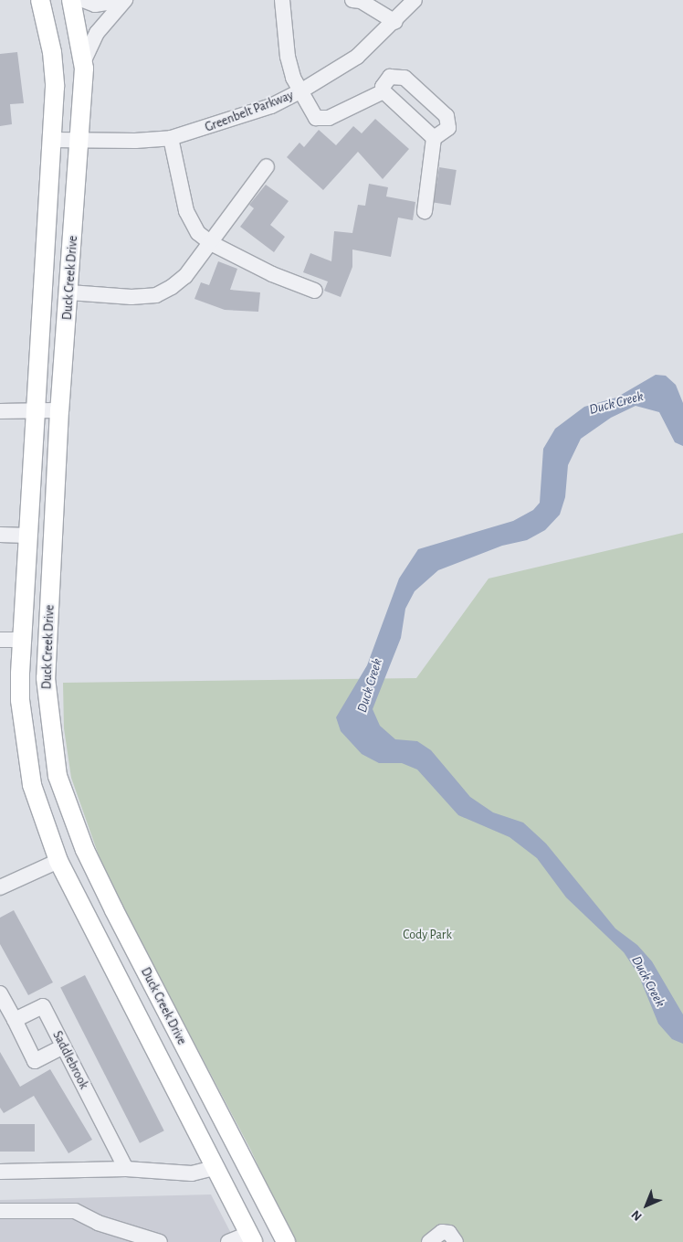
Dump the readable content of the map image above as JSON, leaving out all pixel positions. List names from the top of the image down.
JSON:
{
  "streets": {
    "main road": ["Duck Creek Drive"],
    "street": ["Greenbelt Parkway", "Saddlebrook"]
  },
  "crossings": [
    ["Greenbelt Parkway", "Duck Creek Drive"]
  ],
  "water": ["Duck Creek"],
  "parks": ["Cody Park"],
  "north": "bottom left"
}
